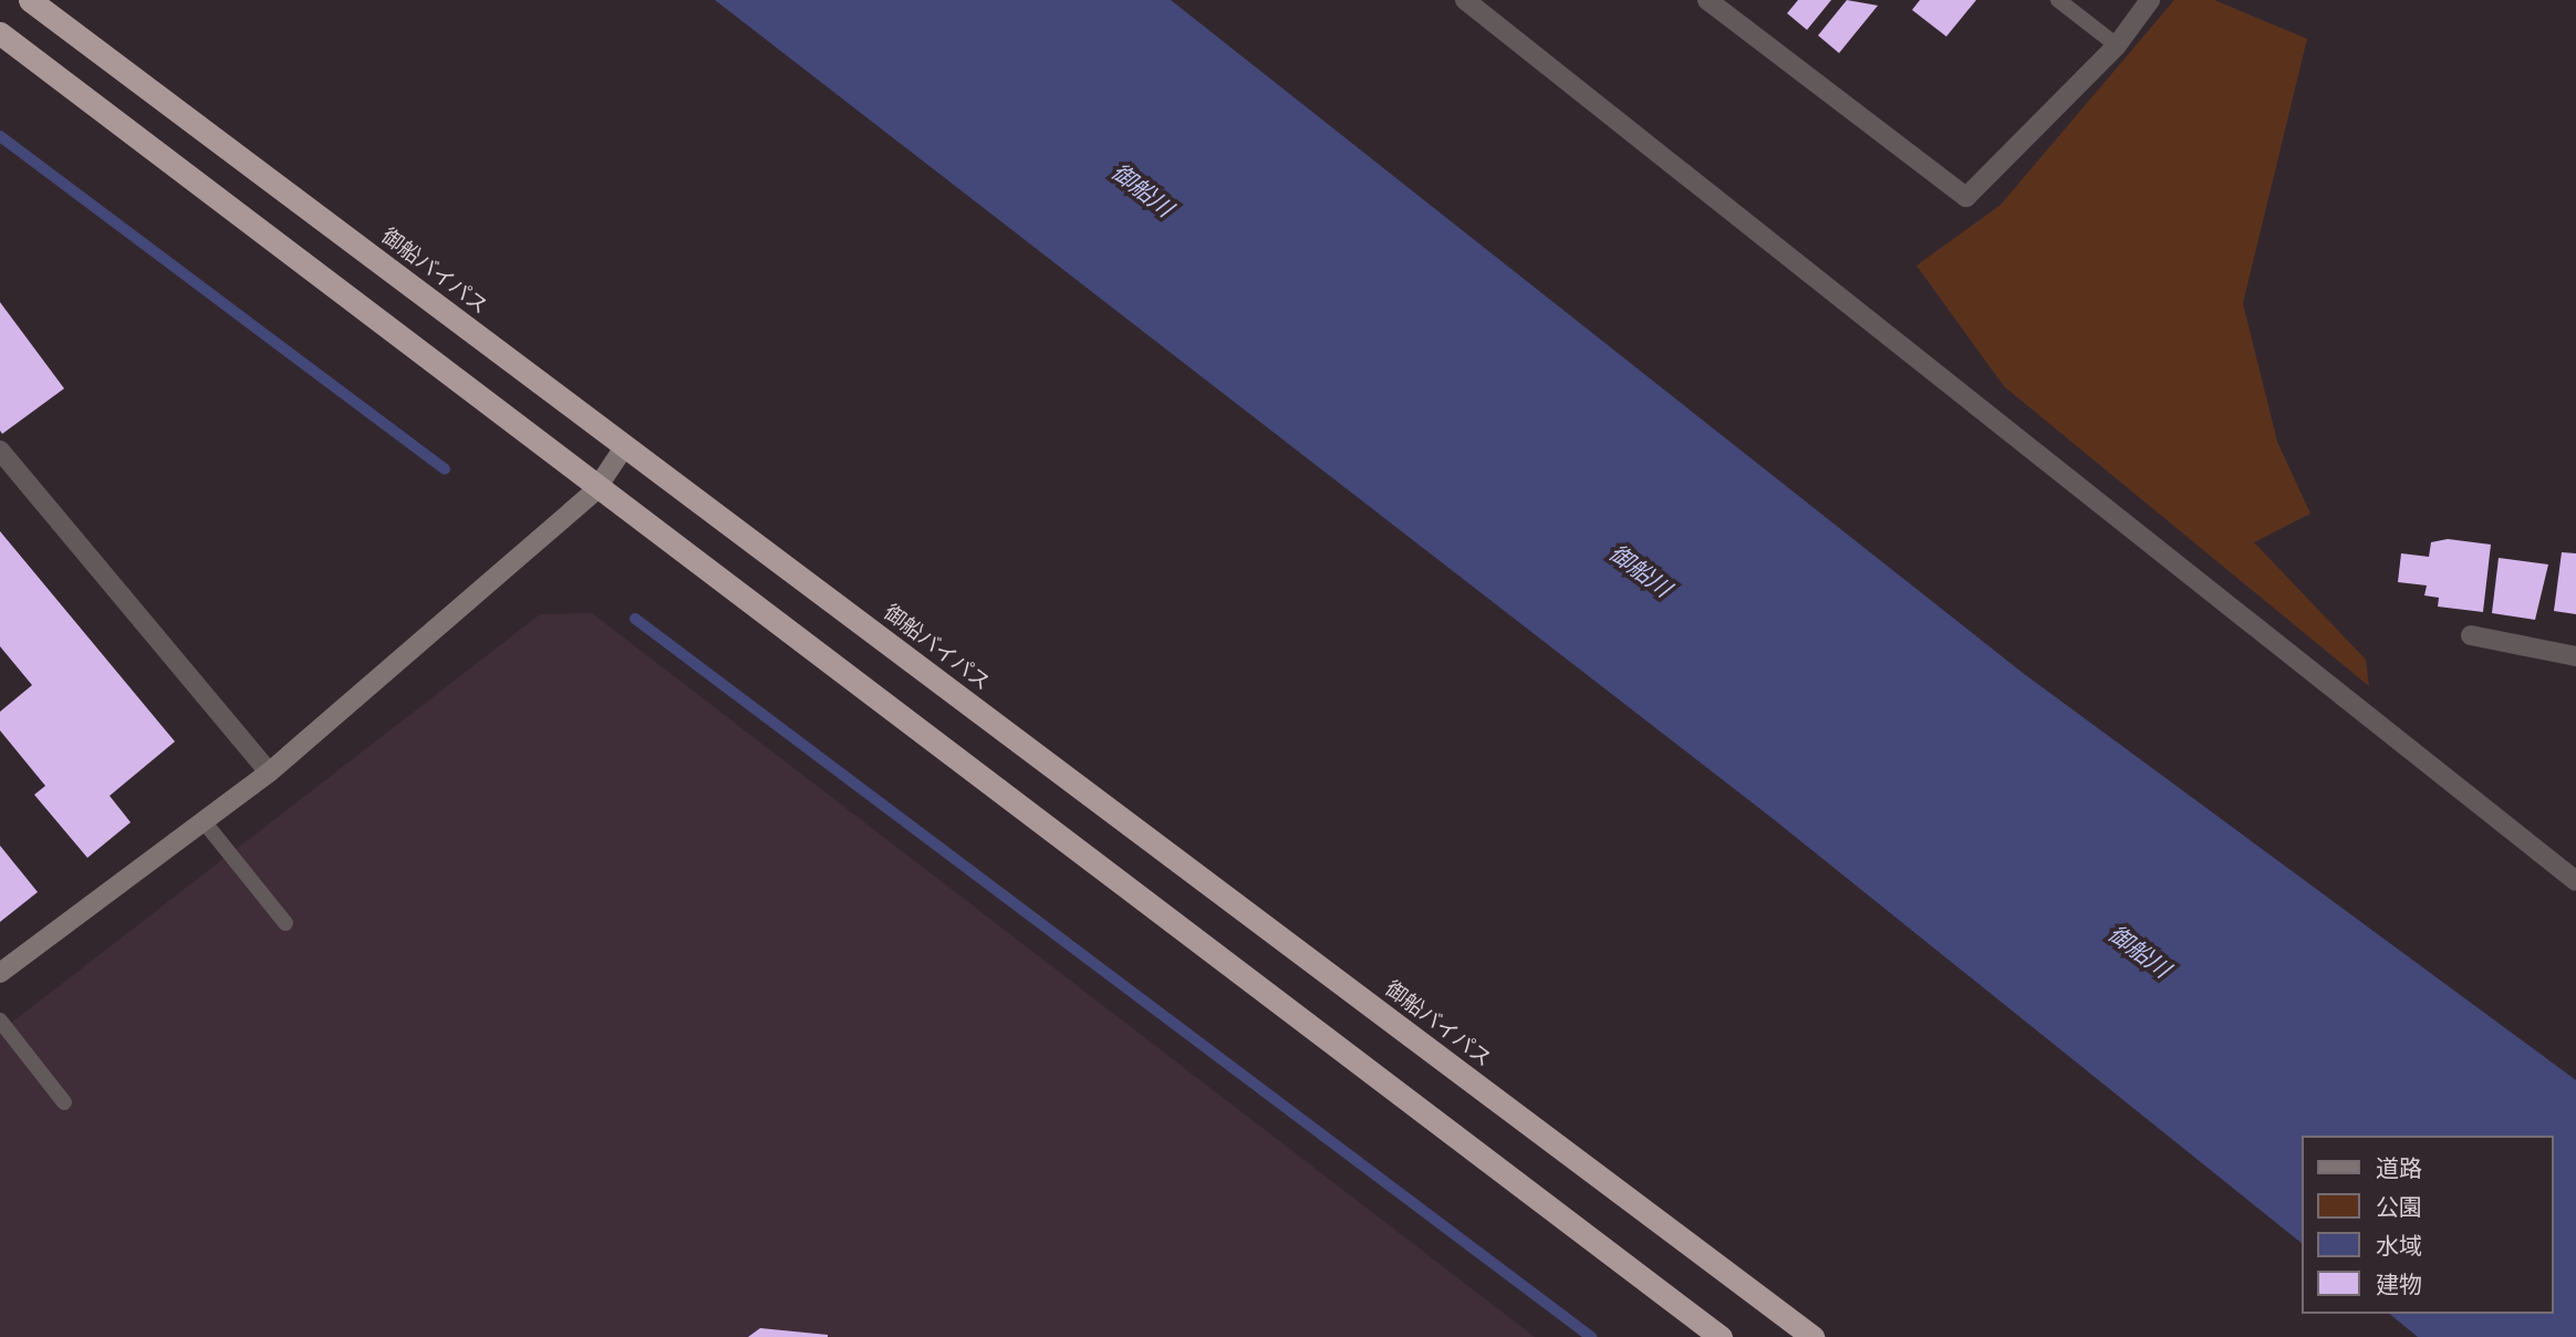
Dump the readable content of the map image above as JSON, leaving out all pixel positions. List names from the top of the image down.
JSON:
{
  "streets": {
    "highway": ["御船バイパス"]
  },
  "water": ["御船川"],
  "legend": [
    "道路",
    "公園",
    "水域",
    "建物"
  ]
}
